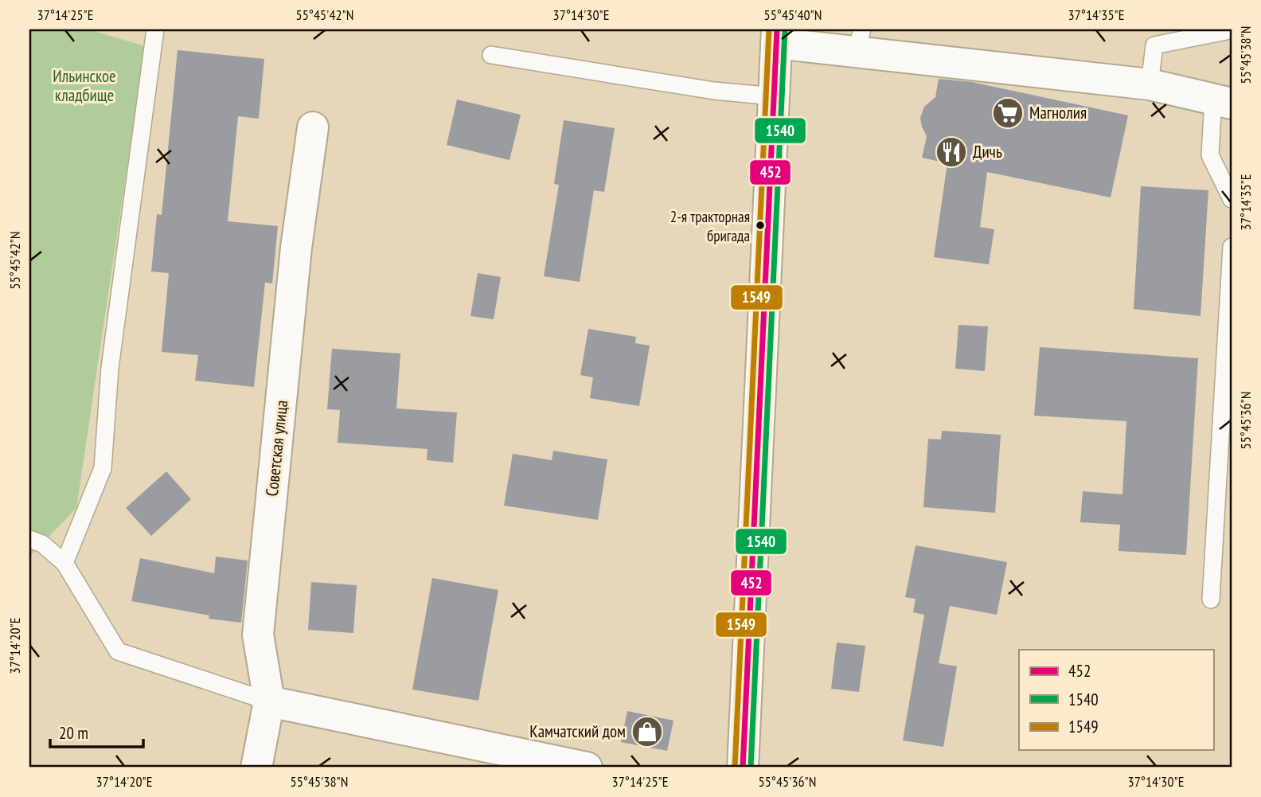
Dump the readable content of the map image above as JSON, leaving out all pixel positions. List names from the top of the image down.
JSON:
{
  "streets": {
    "street": ["Советская улица"]
  },
  "parks": ["Ильинское кладбище"],
  "places": {
    "supermarket": ["Магнолия"],
    "restaurant": ["Дичь"],
    "other": ["2-я тракторная бригада"],
    "shop": ["Камчатский дом"]
  },
  "lines": ["transit line 452", "transit line 1540", "transit line 1549"],
  "legend": ["452", "1540", "1549"],
  "scale_bar": "20 m",
  "coordinates": [
    "37°14'25\"E",
    "55°45'42\"N",
    "37°14'30\"E",
    "55°45'40\"N",
    "37°14'35\"E",
    "55°45'38\"N",
    "55°45'36\"N",
    "37°14'20\"E"
  ]
}
